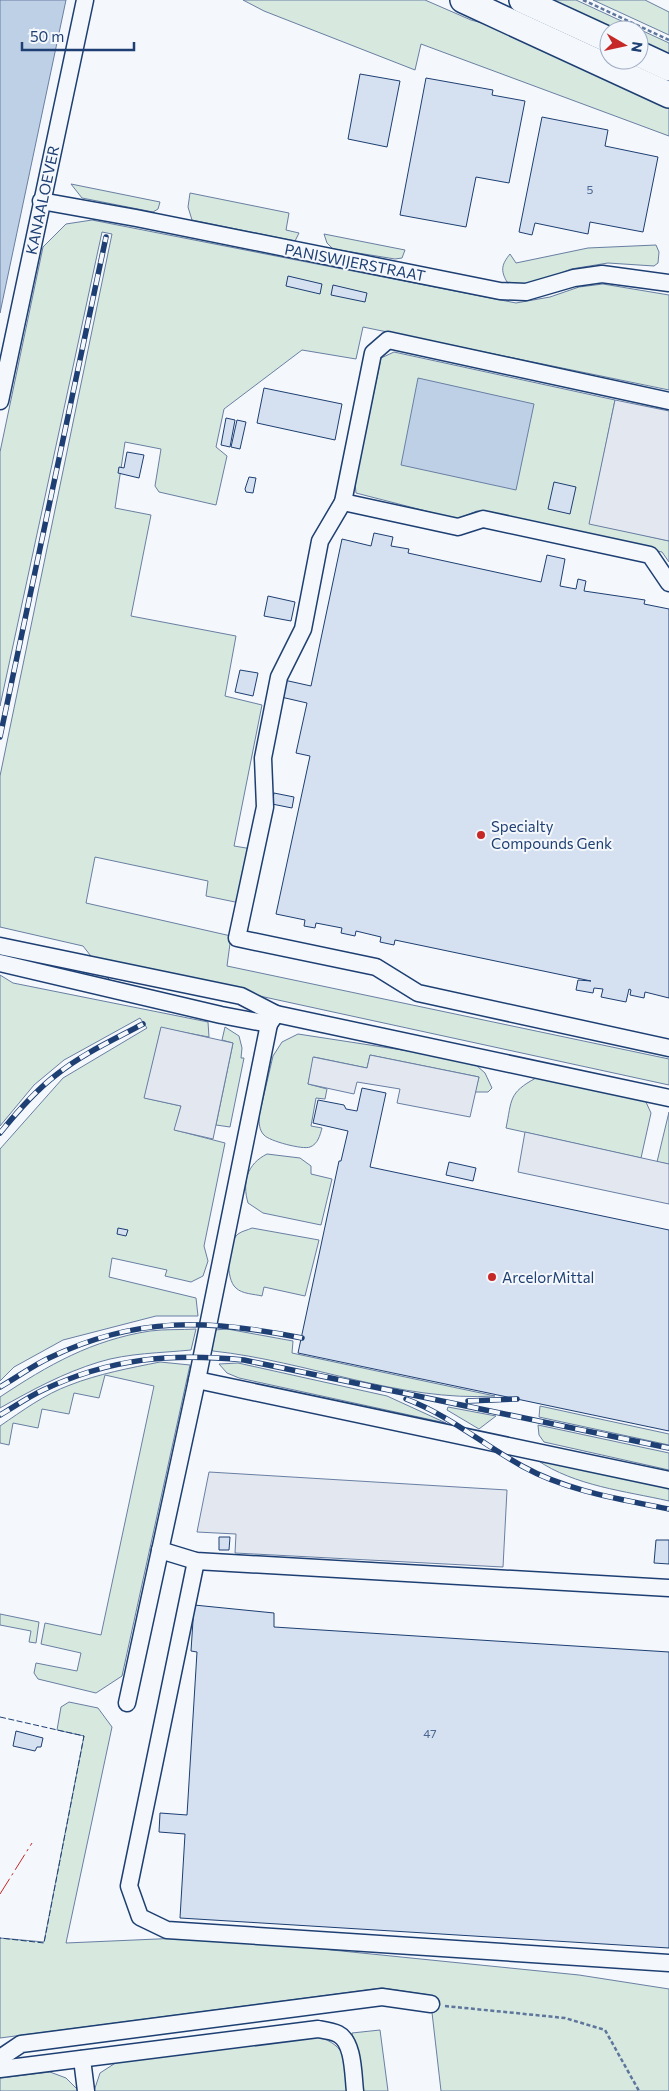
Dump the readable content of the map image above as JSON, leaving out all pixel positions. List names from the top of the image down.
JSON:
{
  "streets": {
    "street": ["KANAALOEVER", "PANISWIJERSTRAAT"]
  },
  "crossings": [
    ["KANAALOEVER", "PANISWIJERSTRAAT"]
  ],
  "places": ["Specialty Compounds Genk", "ArcelorMittal"],
  "house_numbers": ["5", "47"],
  "scale_bar": "50 m",
  "north": "right"
}
